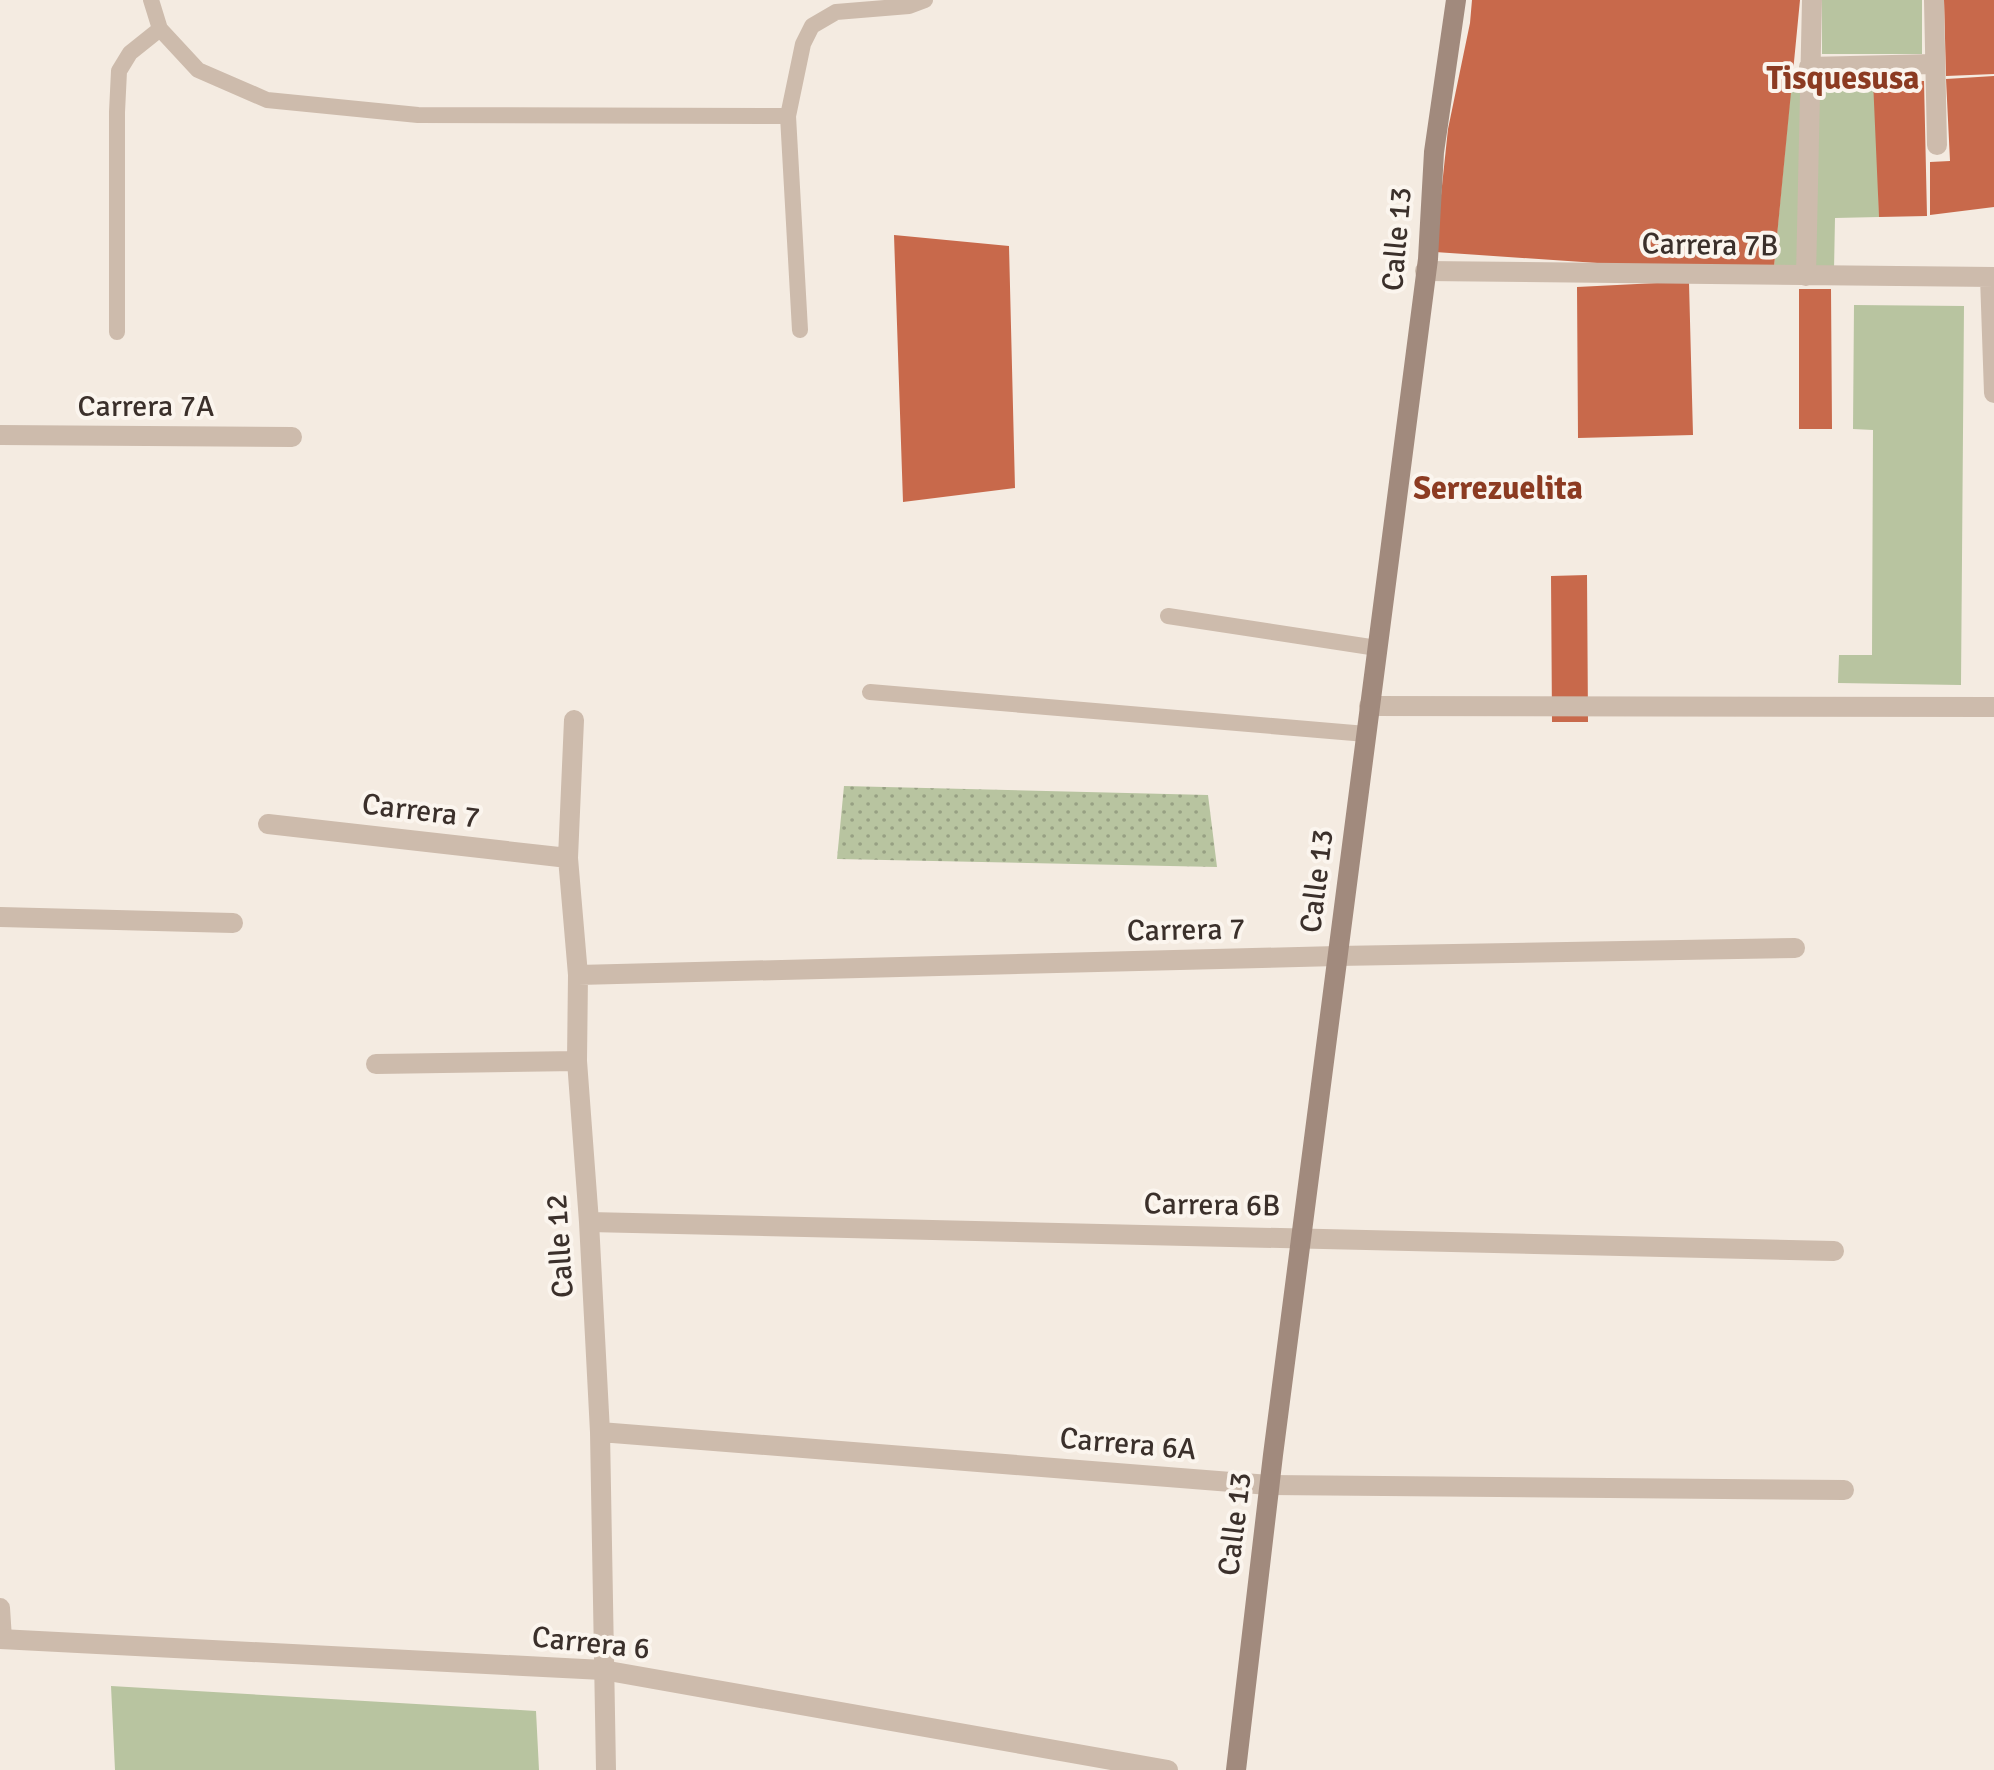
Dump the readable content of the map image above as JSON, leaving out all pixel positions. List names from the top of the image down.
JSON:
{
  "streets": {
    "main road": ["Calle 13"],
    "street": [
      "Carrera 7B",
      "Carrera 7A",
      "Carrera 7",
      "Carrera 6B",
      "Calle 12",
      "Carrera 6A",
      "Carrera 6"
    ]
  },
  "crossings": [
    ["Calle 13", "Carrera 7B"],
    ["Calle 13", "Carrera 7"],
    ["Calle 13", "Carrera 6B"],
    ["Calle 13", "Carrera 6A"],
    ["Carrera 7", "Calle 12"],
    ["Carrera 6B", "Calle 12"],
    ["Calle 12", "Carrera 6A"],
    ["Calle 12", "Carrera 6"]
  ],
  "districts": ["Tisquesusa", "Serrezuelita"]
}
